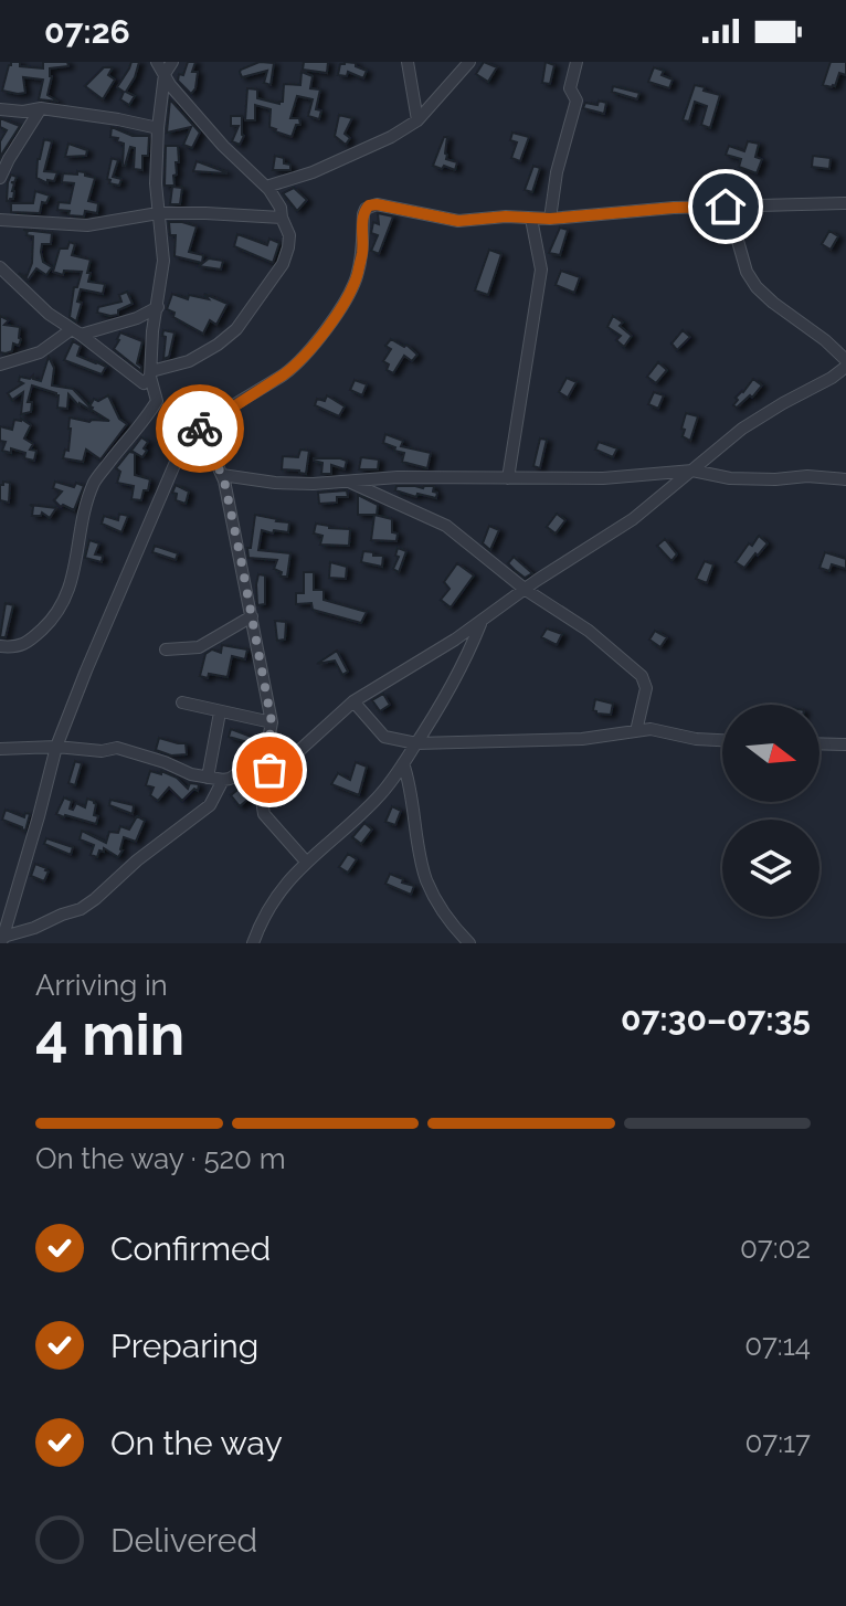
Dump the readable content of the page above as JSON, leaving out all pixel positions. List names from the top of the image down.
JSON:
{
  "north": "right",
  "page": {
    "status": "07:26",
    "heading": ["4 min", "Arriving in", "07:30–07:35"],
    "bar": "On the way · 520 m",
    "list": [
      ["Confirmed", "07:02"],
      ["Preparing", "07:14"],
      ["On the way", "07:17"],
      "Delivered"
    ]
  }
}
